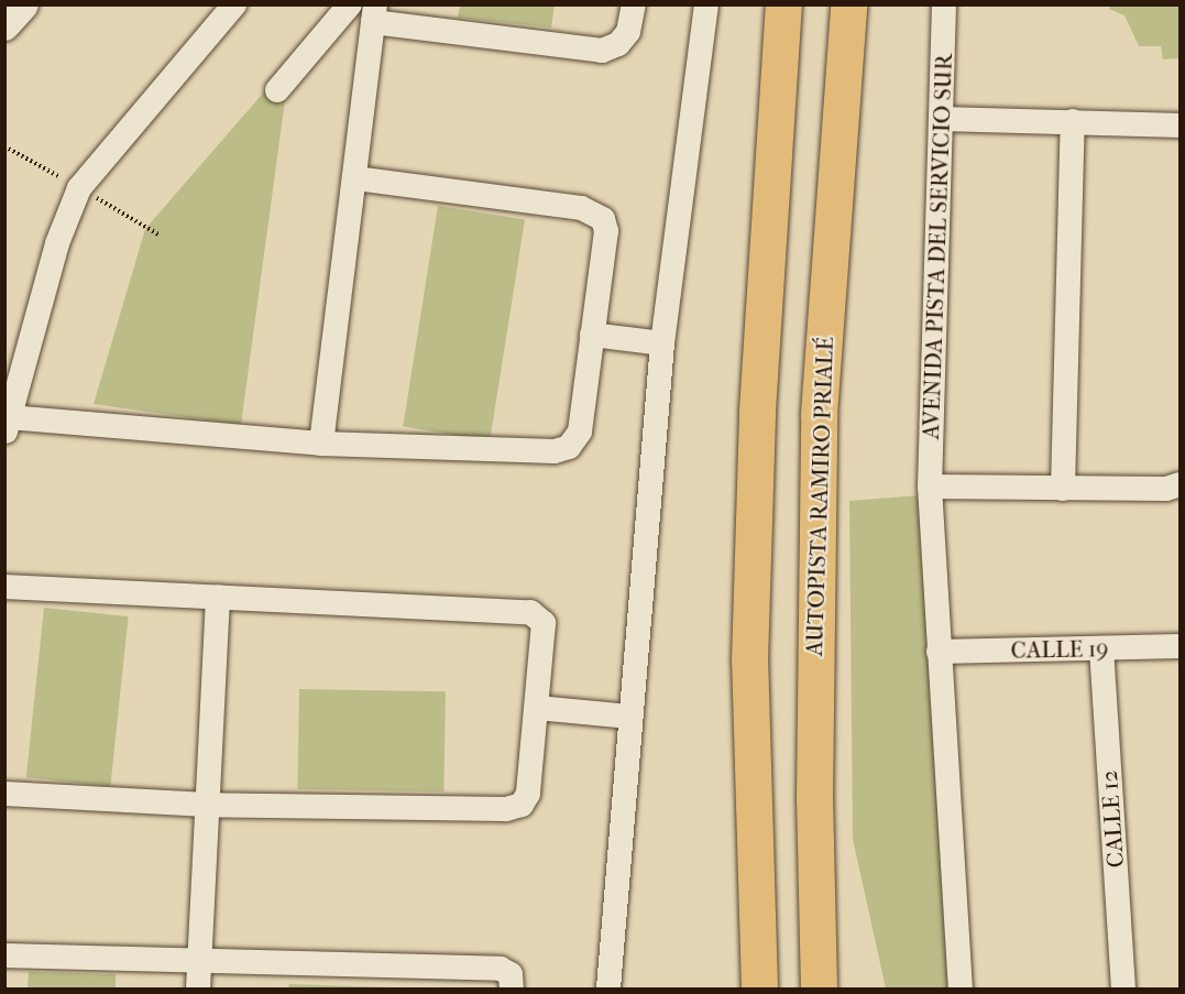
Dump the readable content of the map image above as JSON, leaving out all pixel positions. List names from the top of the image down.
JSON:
{
  "streets": {
    "highway": ["AUTOPISTA RAMIRO PRIALÉ"],
    "street": ["AVENIDA PISTA DEL SERVICIO SUR", "CALLE 19", "CALLE 12"]
  },
  "crossings": [
    ["AVENIDA PISTA DEL SERVICIO SUR", "CALLE 19"],
    ["CALLE 19", "CALLE 12"]
  ]
}
